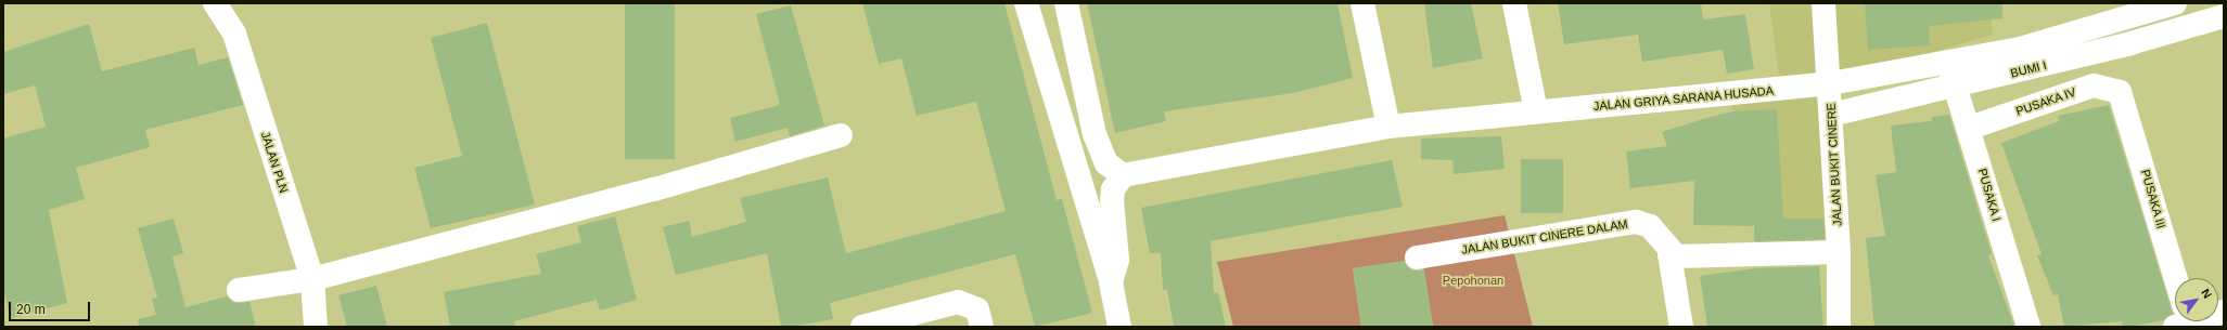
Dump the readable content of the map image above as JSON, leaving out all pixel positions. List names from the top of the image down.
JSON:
{
  "streets": {
    "street": [
      "BUMI I",
      "JALAN GRIYA SARANA HUSADA",
      "PUSAKA IV",
      "JALAN PLN",
      "JALAN BUKIT CINERE",
      "PUSAKA I",
      "PUSAKA III",
      "JALAN BUKIT CINERE DALAM"
    ]
  },
  "crossings": [
    ["BUMI I", "JALAN GRIYA SARANA HUSADA"],
    ["BUMI I", "JALAN BUKIT CINERE"],
    ["BUMI I", "PUSAKA I"],
    ["JALAN GRIYA SARANA HUSADA", "JALAN BUKIT CINERE"],
    ["PUSAKA IV", "PUSAKA I"],
    ["PUSAKA IV", "PUSAKA III"]
  ],
  "parks": ["Pepohonan"],
  "scale_bar": "20 m",
  "north": "top right"
}
